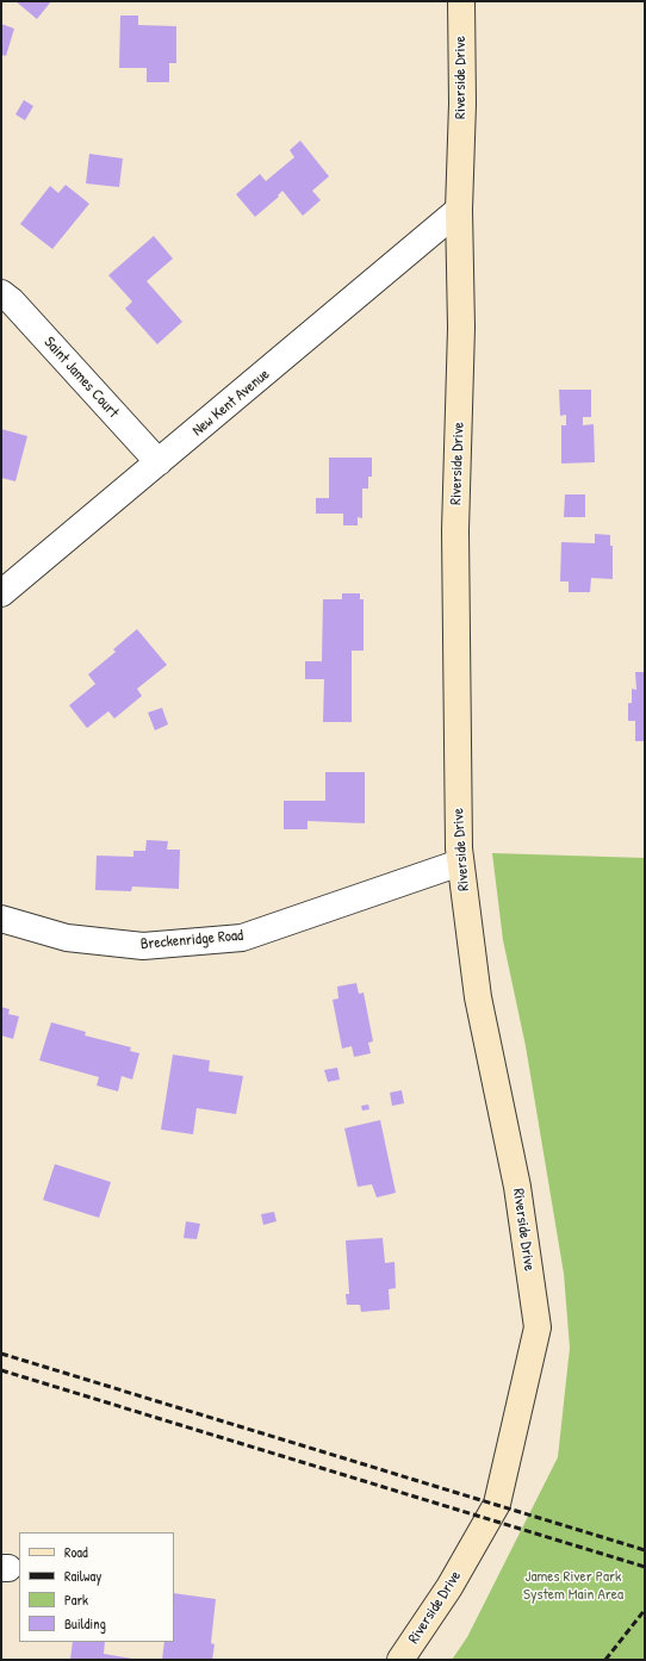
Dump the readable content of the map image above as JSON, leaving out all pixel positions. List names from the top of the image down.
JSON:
{
  "streets": {
    "street": [
      "Riverside Drive",
      "Saint James Court",
      "New Kent Avenue",
      "Breckenridge Road"
    ]
  },
  "crossings": [
    ["Riverside Drive", "New Kent Avenue"],
    ["Riverside Drive", "Breckenridge Road"],
    ["Saint James Court", "New Kent Avenue"]
  ],
  "parks": ["James River Park System Main Area"],
  "legend": [
    "Road",
    "Railway",
    "Park",
    "Building"
  ]
}
